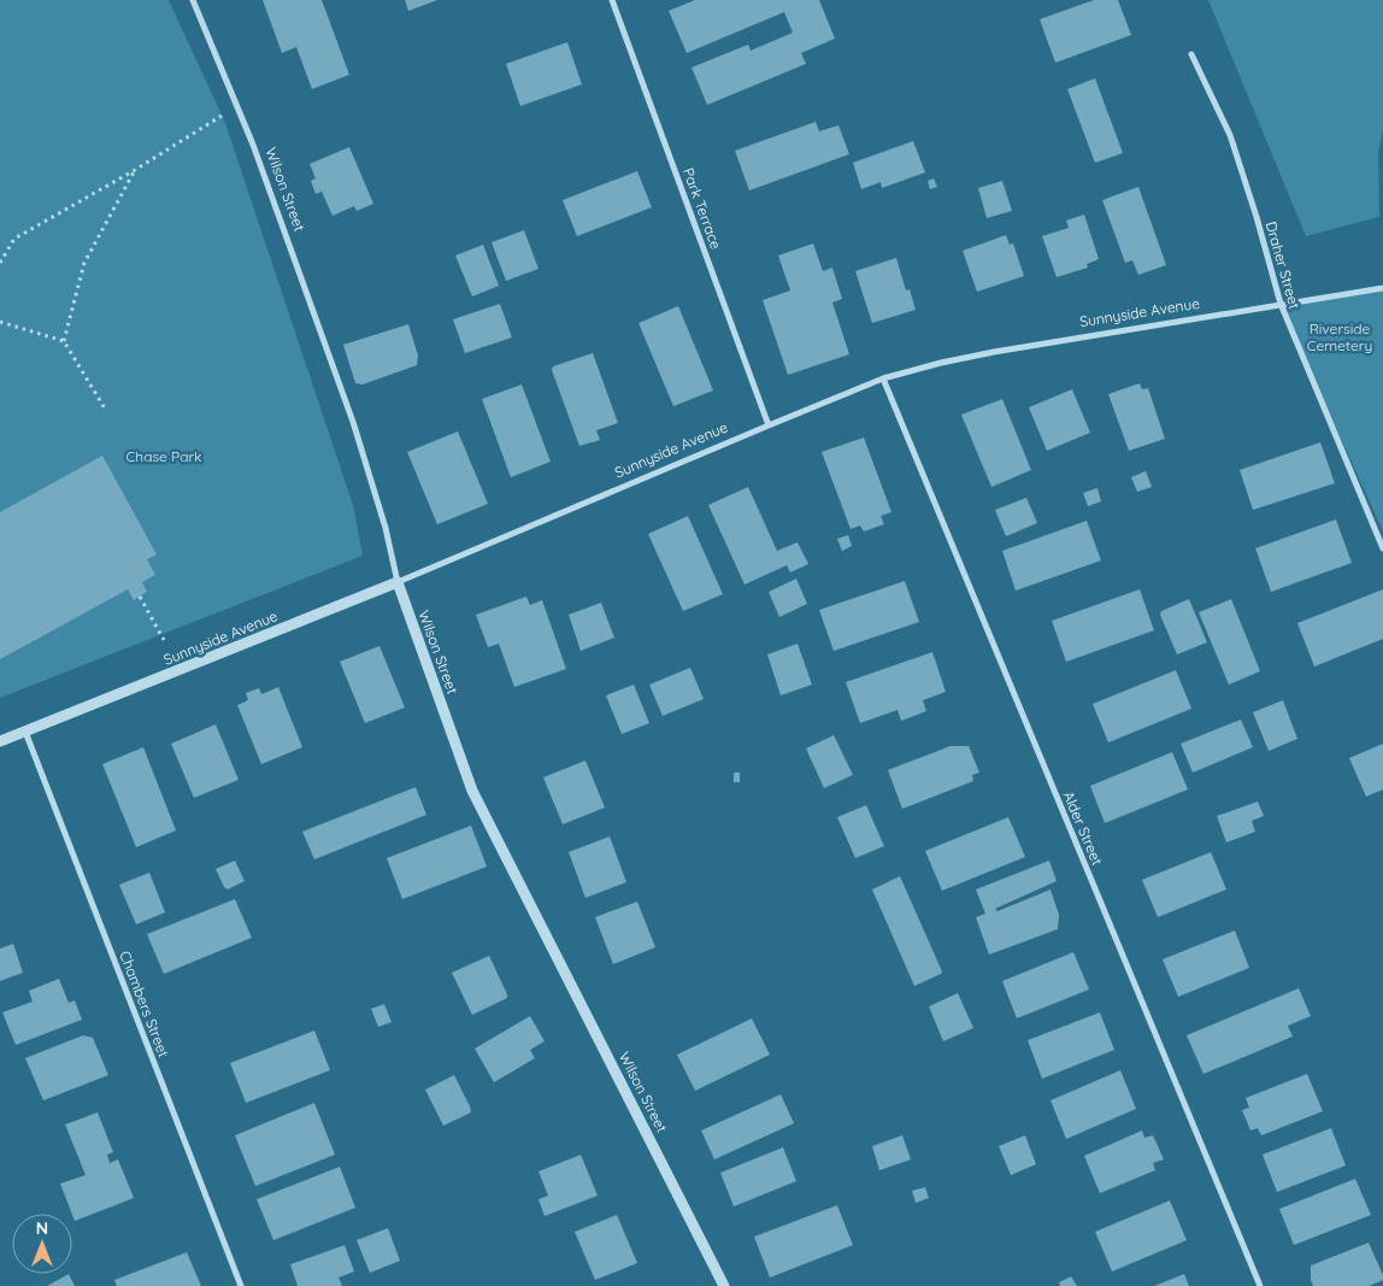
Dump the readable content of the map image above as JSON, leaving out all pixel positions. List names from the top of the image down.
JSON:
{
  "streets": {
    "street": [
      "Wilson Street",
      "Park Terrace",
      "Draher Street",
      "Sunnyside Avenue",
      "Alder Street",
      "Chambers Street"
    ]
  },
  "crossings": [
    ["Wilson Street", "Sunnyside Avenue"],
    ["Park Terrace", "Sunnyside Avenue"],
    ["Draher Street", "Sunnyside Avenue"],
    ["Sunnyside Avenue", "Alder Street"],
    ["Sunnyside Avenue", "Chambers Street"]
  ],
  "parks": ["Riverside Cemetery", "Chase Park"],
  "north": "top"
}
